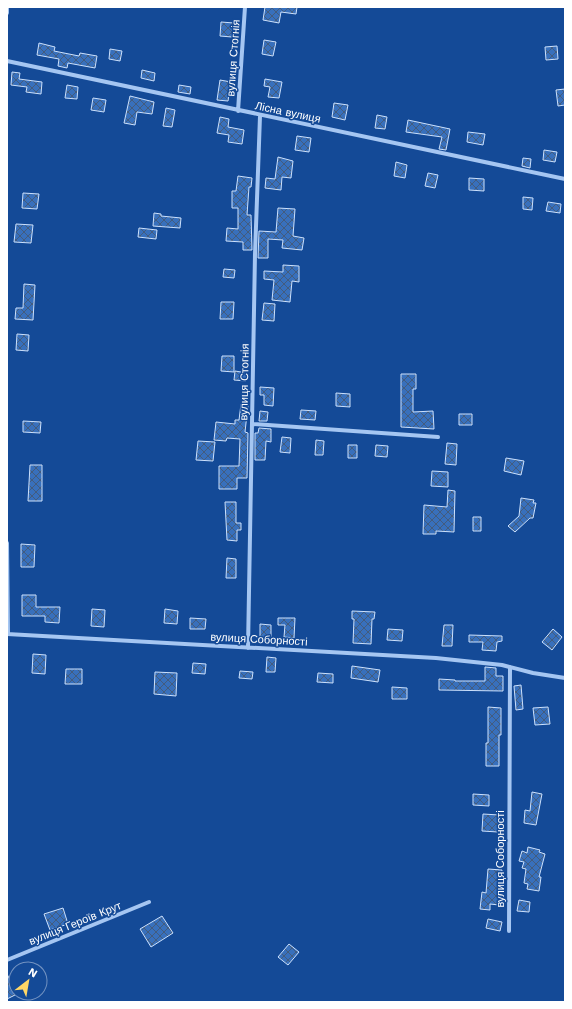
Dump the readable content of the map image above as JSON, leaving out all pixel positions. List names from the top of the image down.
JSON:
{
  "streets": {
    "street": [
      "вулиця Стогнія",
      "Лісна вулиця",
      "вулиця Соборності",
      "вулиця Героїв Крут"
    ]
  },
  "crossings": [
    ["вулиця Стогнія", "Лісна вулиця"],
    ["вулиця Стогнія", "вулиця Соборності"]
  ],
  "north": "top right"
}
